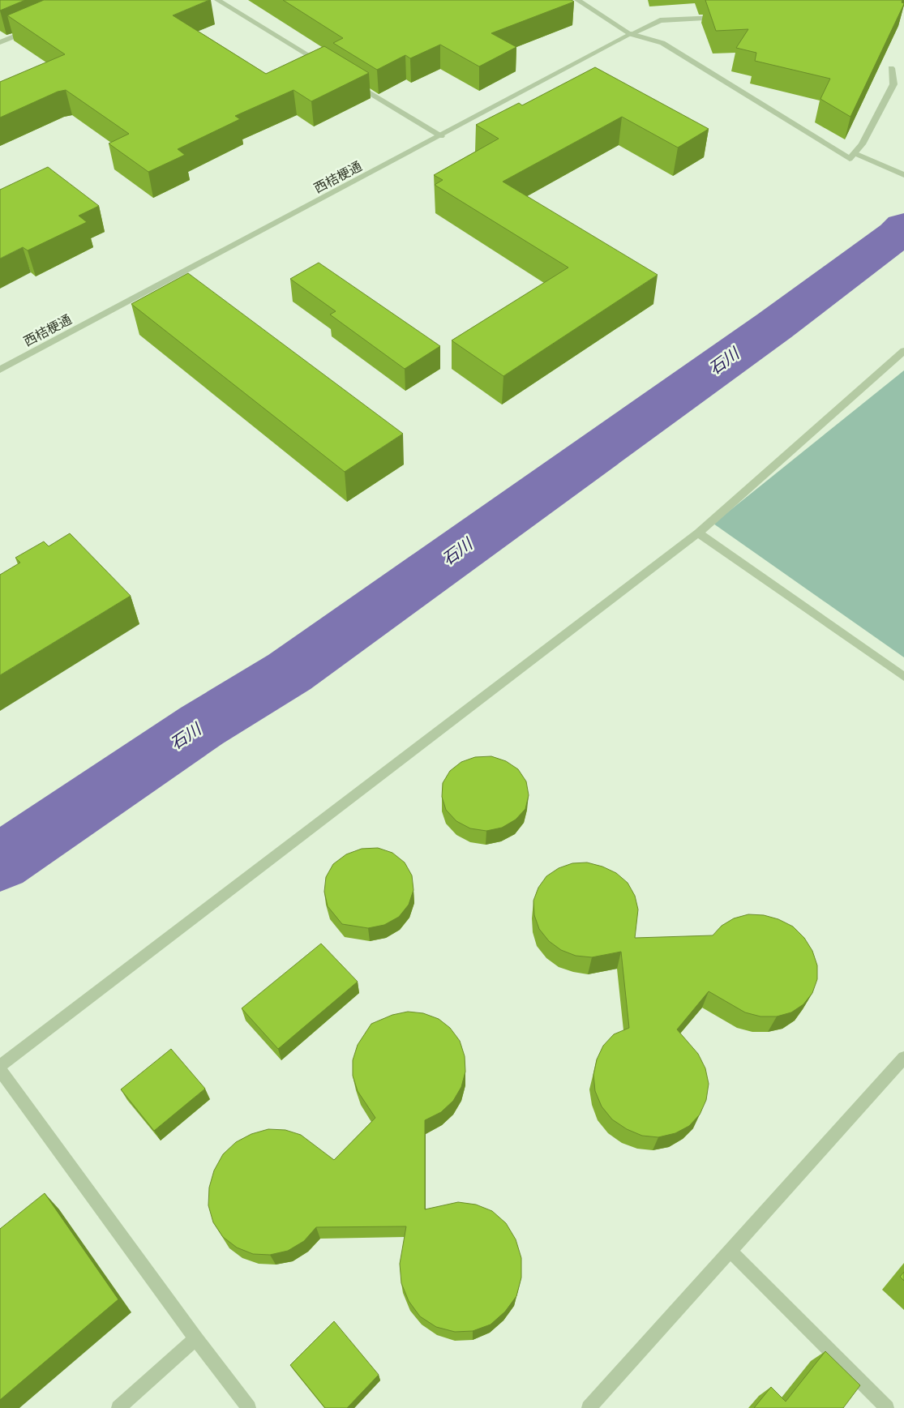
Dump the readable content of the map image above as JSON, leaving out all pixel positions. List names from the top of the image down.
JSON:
{
  "streets": {
    "street": ["西桔梗通"]
  },
  "water": ["石川"]
}
